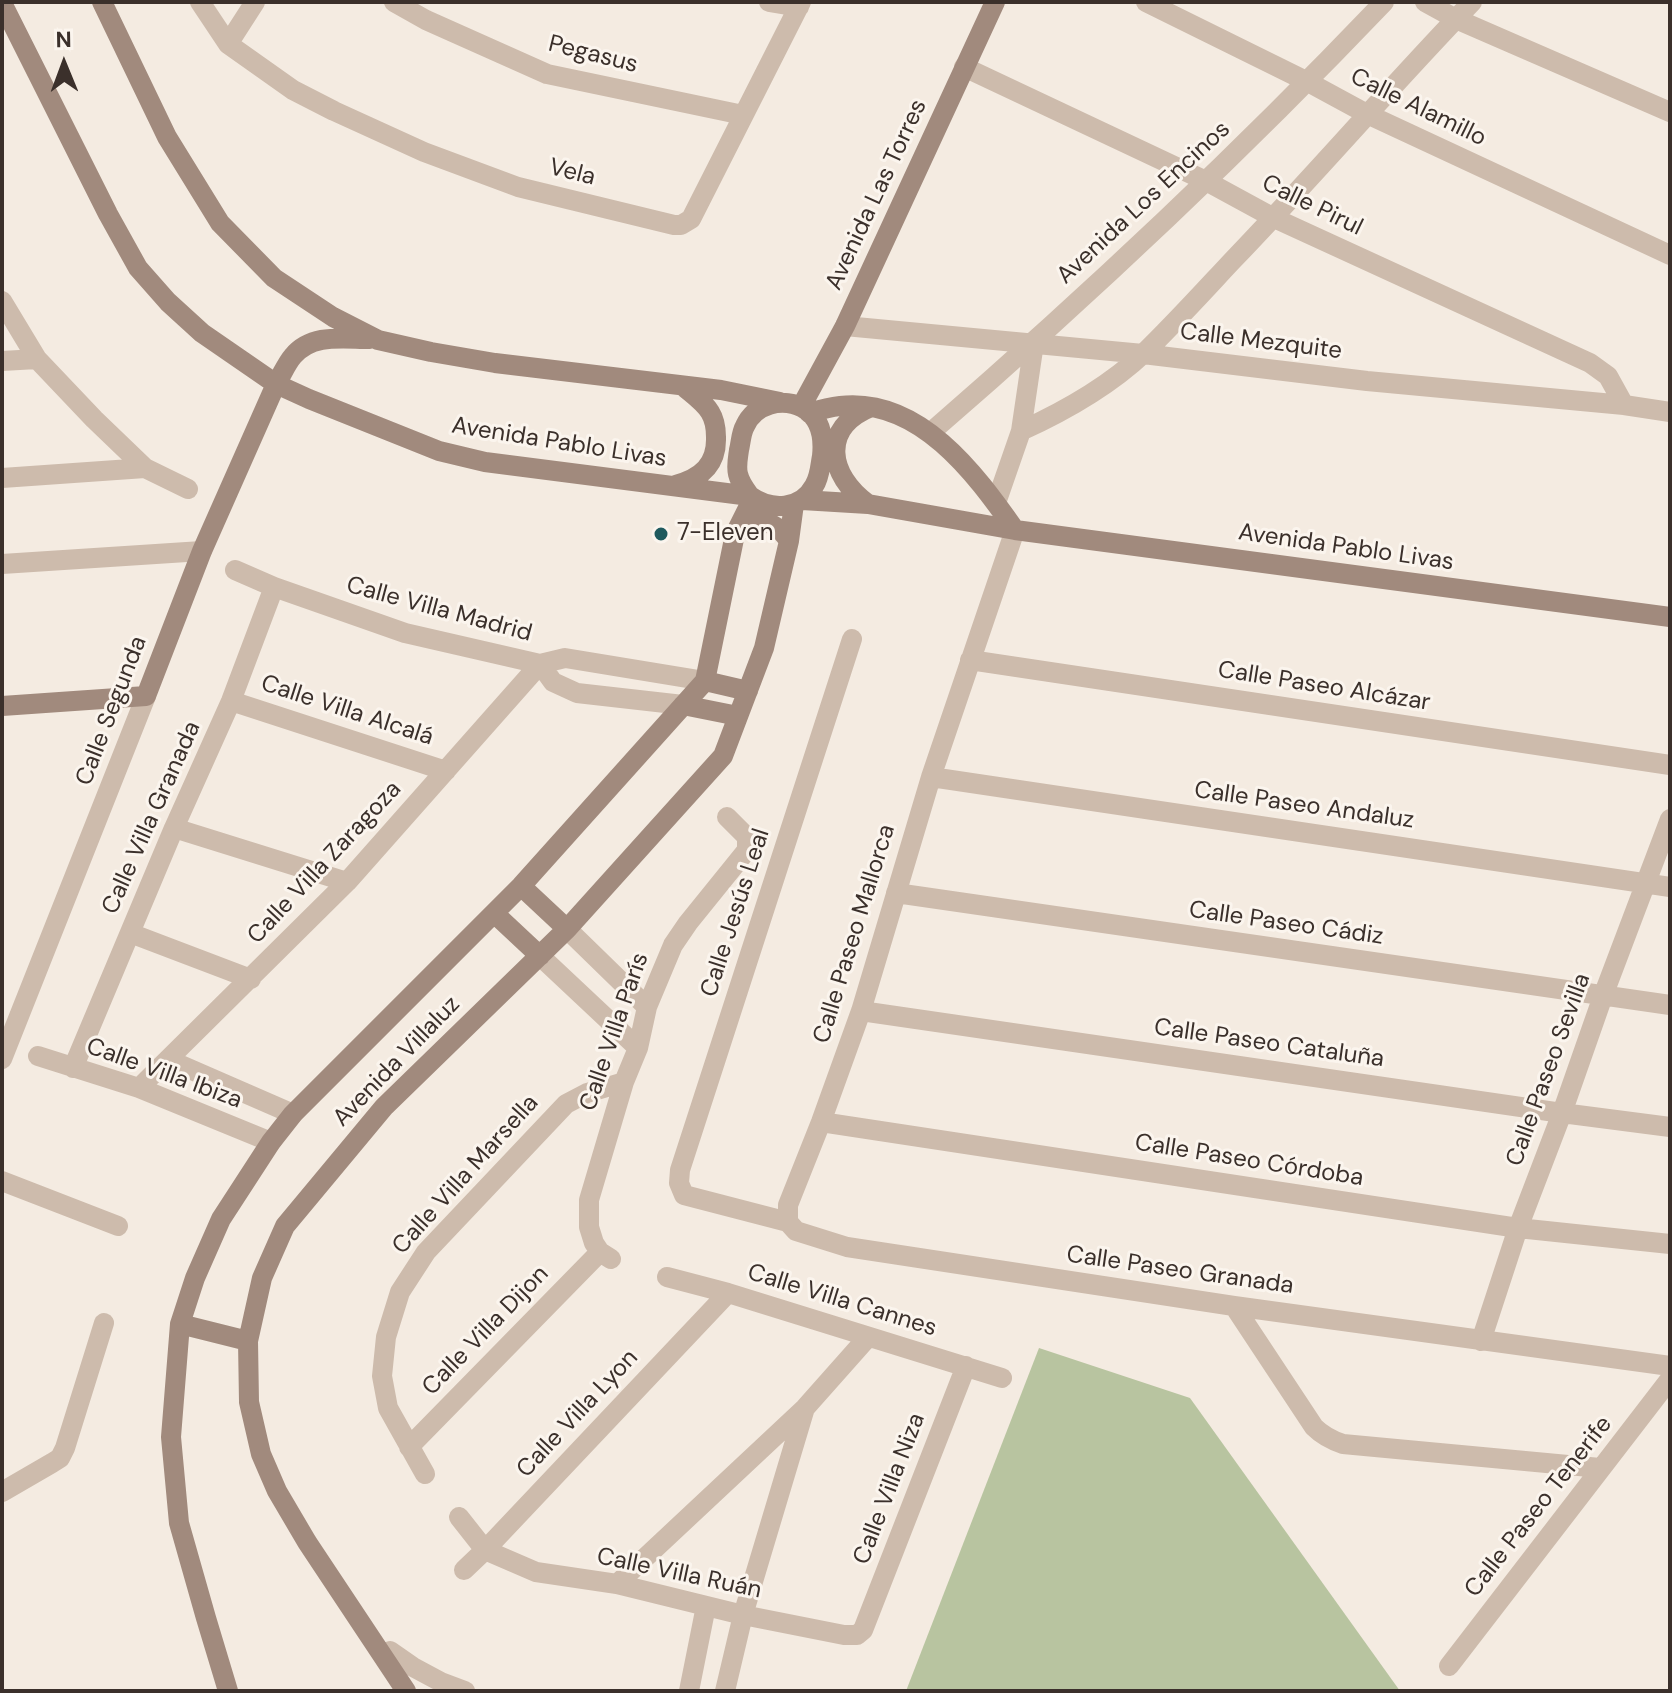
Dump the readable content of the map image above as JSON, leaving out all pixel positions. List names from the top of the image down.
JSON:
{
  "streets": {
    "street": [
      "Pegasus",
      "Calle Alamillo",
      "Vela",
      "Avenida Las Torres",
      "Avenida Los Encinos",
      "Calle Pirul",
      "Calle Mezquite",
      "Avenida Pablo Livas",
      "Calle Villa Madrid",
      "Calle Paseo Alcázar",
      "Calle Segunda",
      "Calle Villa Alcalá",
      "Calle Paseo Andaluz",
      "Calle Villa Granada",
      "Calle Villa Zaragoza",
      "Calle Jesús Leal",
      "Calle Paseo Cádiz",
      "Calle Paseo Mallorca",
      "Calle Villa París",
      "Calle Paseo Cataluña",
      "Avenida Villaluz",
      "Calle Paseo Sevilla",
      "Calle Villa Ibiza",
      "Calle Paseo Córdoba",
      "Calle Villa Marsella",
      "Calle Paseo Granada",
      "Calle Villa Cannes",
      "Calle Villa Dijon",
      "Calle Villa Lyon",
      "Calle Villa Niza",
      "Calle Paseo Tenerife",
      "Calle Villa Ruán"
    ]
  },
  "crossings": [
    ["Pegasus", "Vela"],
    ["Calle Alamillo", "Avenida Los Encinos"],
    ["Avenida Las Torres", "Calle Pirul"],
    ["Avenida Las Torres", "Calle Mezquite"],
    ["Avenida Las Torres", "Avenida Pablo Livas"],
    ["Avenida Las Torres", "Avenida Villaluz"],
    ["Avenida Los Encinos", "Calle Pirul"],
    ["Avenida Los Encinos", "Calle Mezquite"],
    ["Calle Pirul", "Calle Mezquite"],
    ["Avenida Pablo Livas", "Calle Segunda"],
    ["Avenida Pablo Livas", "Calle Paseo Mallorca"],
    ["Avenida Pablo Livas", "Avenida Villaluz"],
    ["Calle Villa Madrid", "Calle Villa Granada"],
    ["Calle Villa Madrid", "Calle Villa Zaragoza"],
    ["Calle Villa Madrid", "Avenida Villaluz"],
    ["Calle Paseo Alcázar", "Calle Paseo Mallorca"],
    ["Calle Villa Alcalá", "Calle Villa Granada"],
    ["Calle Villa Alcalá", "Calle Villa Zaragoza"],
    ["Calle Paseo Andaluz", "Calle Paseo Mallorca"],
    ["Calle Paseo Andaluz", "Calle Paseo Sevilla"],
    ["Calle Villa Granada", "Calle Villa Ibiza"],
    ["Calle Villa Zaragoza", "Calle Villa Ibiza"],
    ["Calle Jesús Leal", "Calle Paseo Granada"],
    ["Calle Paseo Cádiz", "Calle Paseo Mallorca"],
    ["Calle Paseo Cádiz", "Calle Paseo Sevilla"],
    ["Calle Paseo Mallorca", "Calle Paseo Cataluña"],
    ["Calle Paseo Mallorca", "Calle Paseo Córdoba"],
    ["Calle Paseo Mallorca", "Calle Paseo Granada"],
    ["Calle Villa París", "Calle Villa Marsella"],
    ["Calle Villa París", "Calle Villa Dijon"],
    ["Calle Paseo Cataluña", "Calle Paseo Sevilla"],
    ["Avenida Villaluz", "Calle Villa Ibiza"],
    ["Calle Paseo Sevilla", "Calle Paseo Córdoba"],
    ["Calle Paseo Sevilla", "Calle Paseo Granada"],
    ["Calle Villa Marsella", "Calle Villa Dijon"],
    ["Calle Villa Cannes", "Calle Villa Lyon"],
    ["Calle Villa Cannes", "Calle Villa Niza"],
    ["Calle Villa Lyon", "Calle Villa Ruán"],
    ["Calle Villa Niza", "Calle Villa Ruán"]
  ],
  "places": ["7-Eleven"],
  "north": "top"
}
